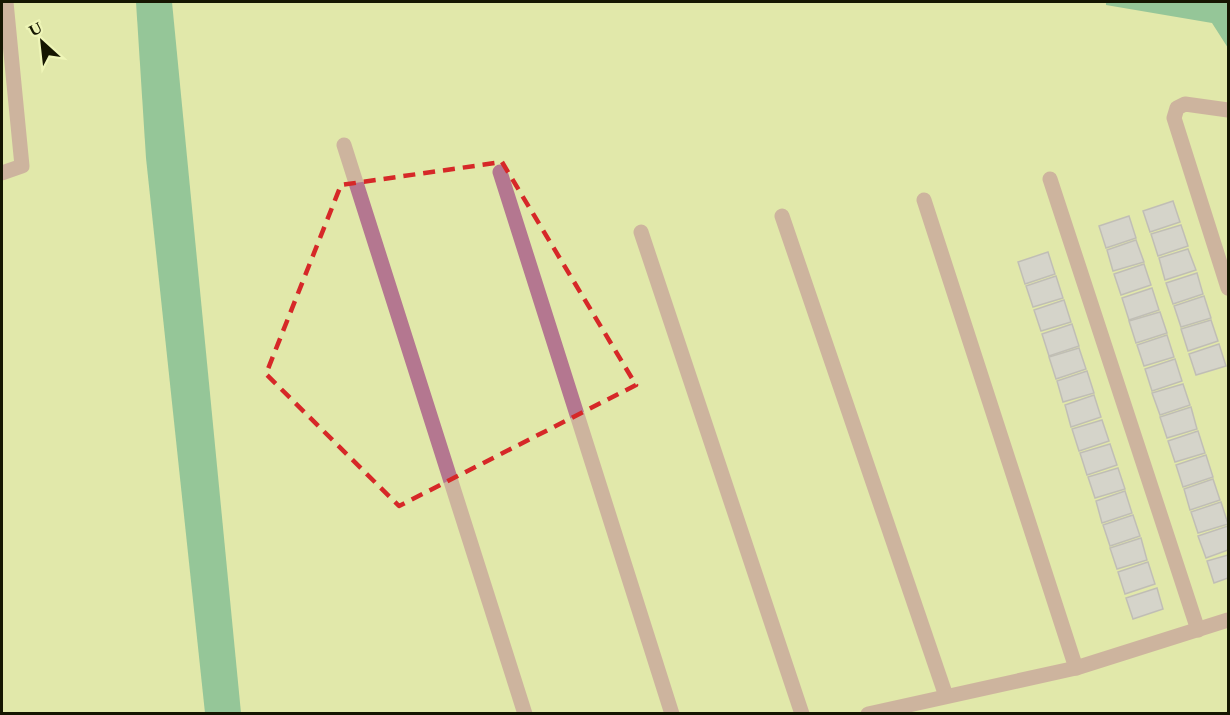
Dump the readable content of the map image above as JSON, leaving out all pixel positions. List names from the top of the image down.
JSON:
{
  "north": "top left"
}
